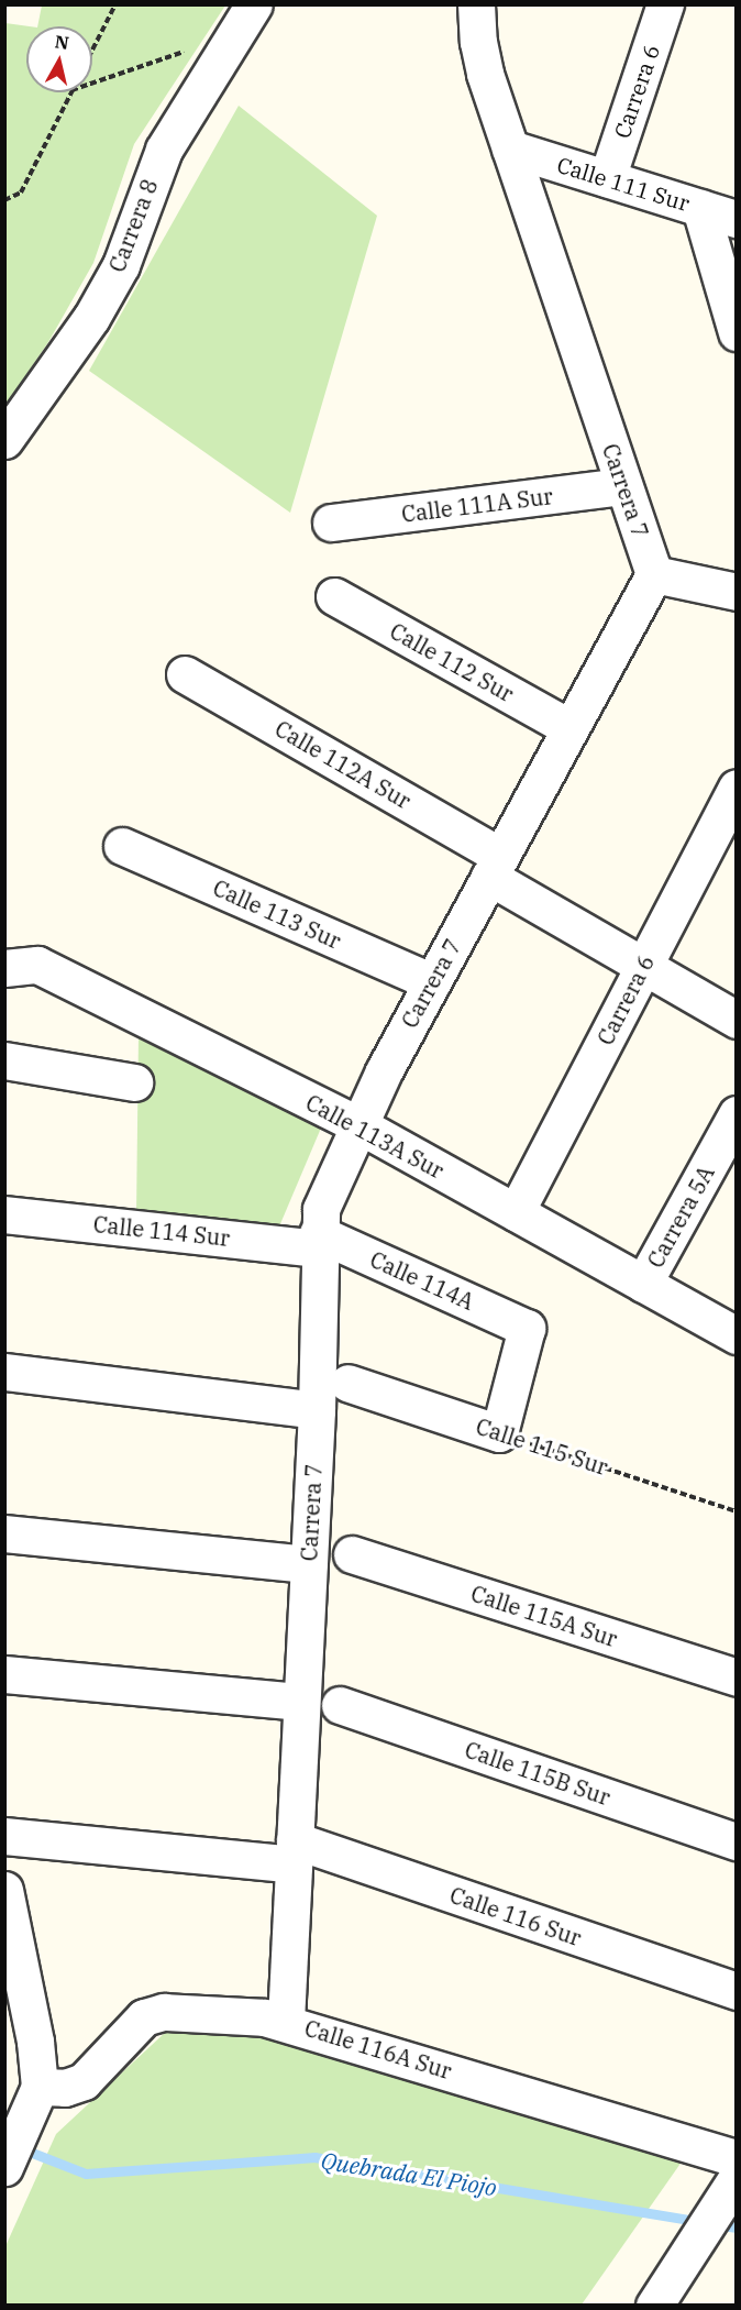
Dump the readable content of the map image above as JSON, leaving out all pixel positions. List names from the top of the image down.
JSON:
{
  "streets": {
    "street": [
      "Carrera 6",
      "Calle 111 Sur",
      "Carrera 8",
      "Carrera 7",
      "Calle 111A Sur",
      "Calle 112 Sur",
      "Calle 112A Sur",
      "Calle 113 Sur",
      "Calle 113A Sur",
      "Carrera 5A",
      "Calle 114 Sur",
      "Calle 114A",
      "Calle 115 Sur",
      "Calle 115A Sur",
      "Calle 115B Sur",
      "Calle 116 Sur",
      "Calle 116A Sur"
    ]
  },
  "crossings": [
    ["Carrera 6", "Calle 111 Sur"],
    ["Carrera 6", "Calle 112A Sur"],
    ["Carrera 6", "Calle 113A Sur"],
    ["Calle 111 Sur", "Carrera 7"],
    ["Carrera 7", "Calle 111A Sur"],
    ["Carrera 7", "Calle 112 Sur"],
    ["Carrera 7", "Calle 112A Sur"],
    ["Carrera 7", "Calle 113 Sur"],
    ["Carrera 7", "Calle 113A Sur"],
    ["Carrera 7", "Calle 114 Sur"],
    ["Carrera 7", "Calle 114A"],
    ["Carrera 7", "Calle 116 Sur"],
    ["Carrera 7", "Calle 116A Sur"],
    ["Calle 113A Sur", "Carrera 5A"],
    ["Calle 114 Sur", "Calle 114A"],
    ["Calle 114A", "Calle 115 Sur"]
  ],
  "water": ["Quebrada El Piojo"],
  "north": "top"
}
